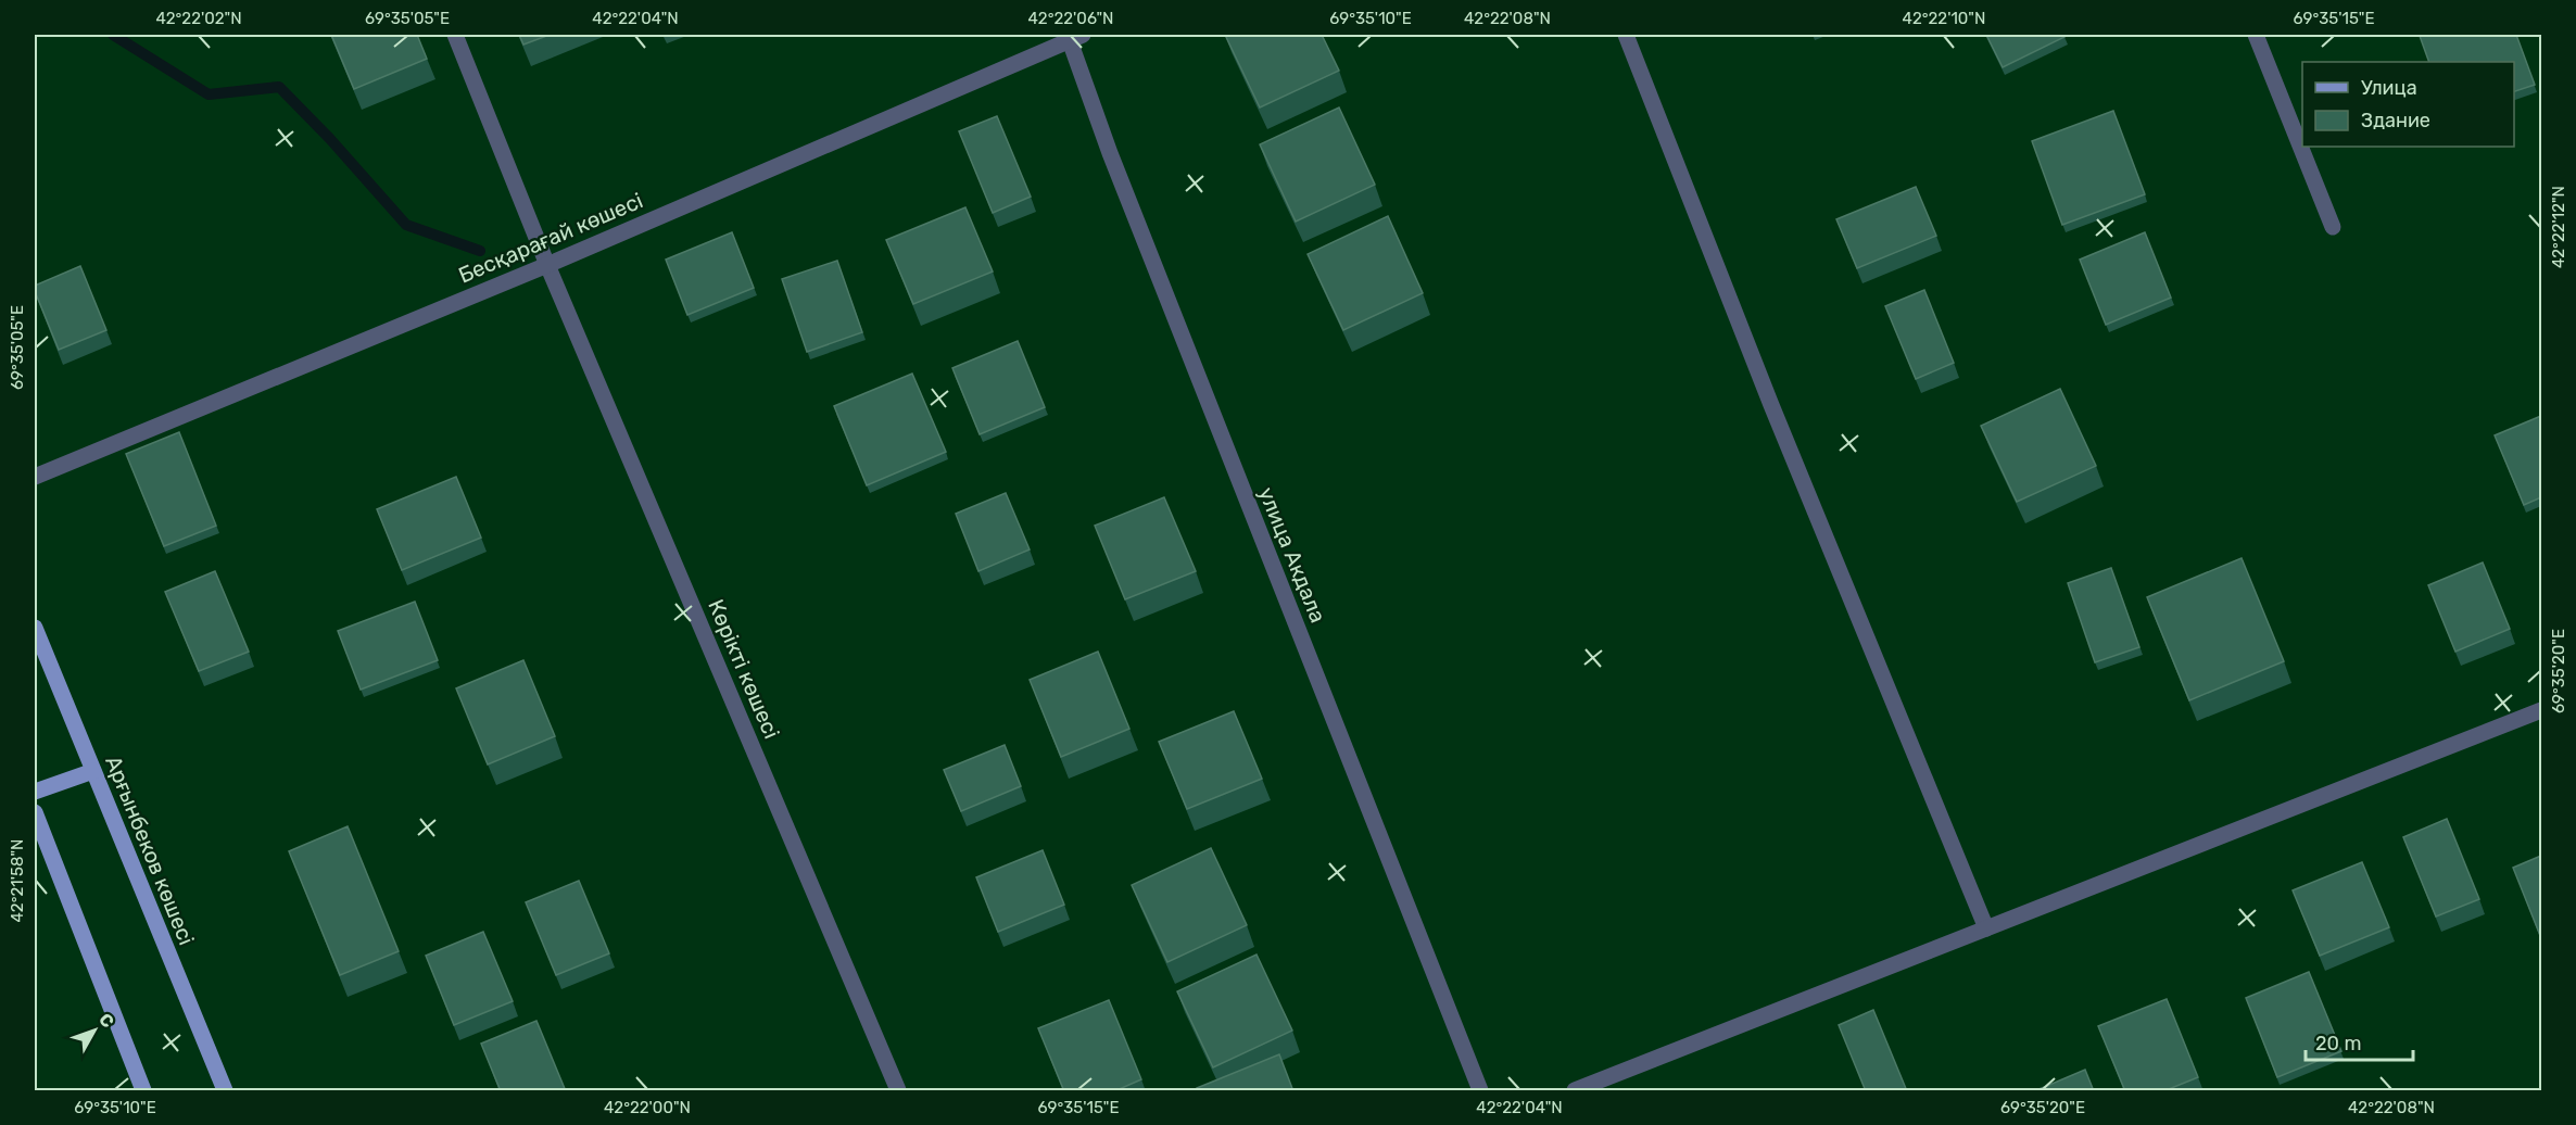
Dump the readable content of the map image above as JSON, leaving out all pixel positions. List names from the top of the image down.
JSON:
{
  "streets": {
    "main road": ["Арғынбеков көшесі"],
    "street": ["Бесқарағай көшесі", "улица Акдала", "Көрікті көшесі"]
  },
  "crossings": [
    ["Бесқарағай көшесі", "улица Акдала"],
    ["Бесқарағай көшесі", "Көрікті көшесі"]
  ],
  "legend": ["Улица", "Здание"],
  "scale_bar": "20 m",
  "north": "top right",
  "coordinates": [
    "42°22'02\"N",
    "69°35'05\"E",
    "42°22'04\"N",
    "42°22'06\"N",
    "69°35'10\"E",
    "42°22'08\"N",
    "42°22'10\"N",
    "69°35'15\"E",
    "42°22'12\"N",
    "69°35'20\"E",
    "42°21'58\"N",
    "42°22'00\"N"
  ]
}
